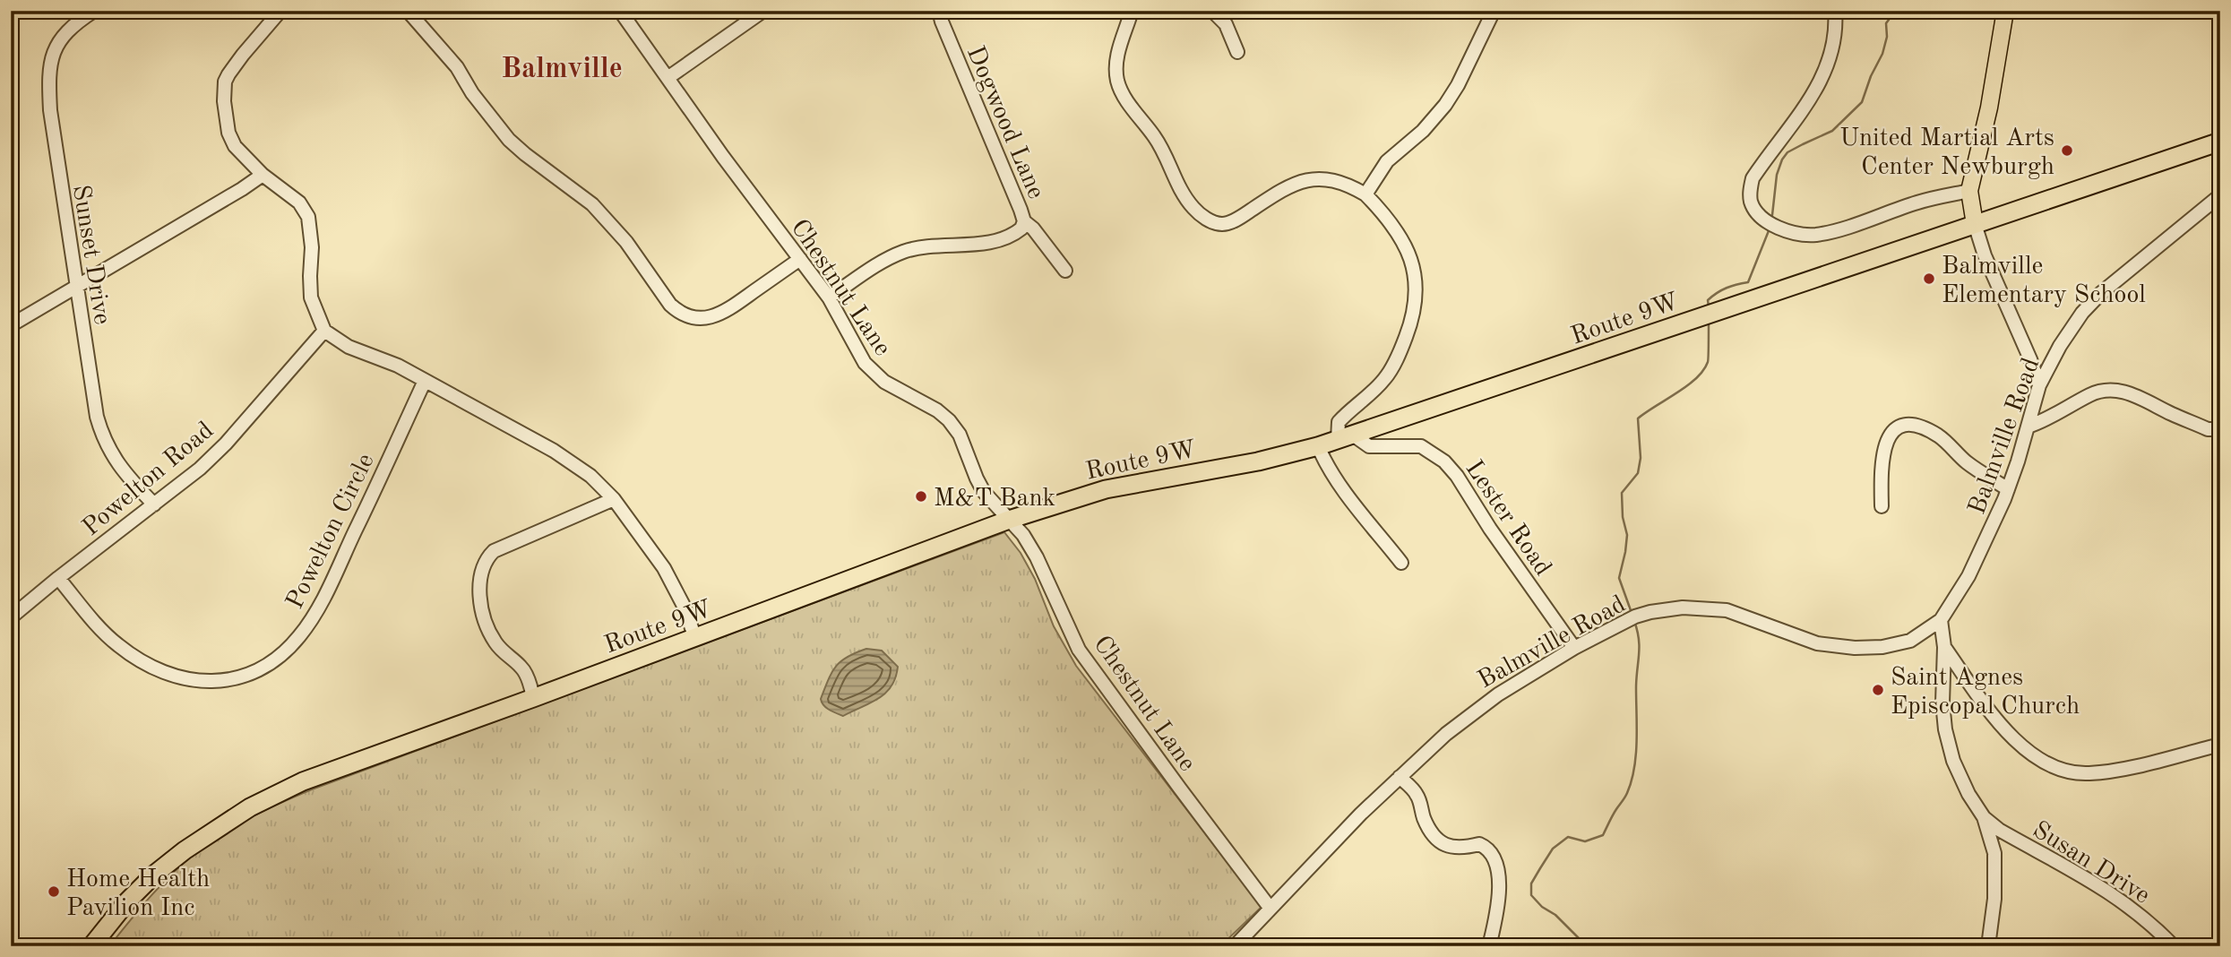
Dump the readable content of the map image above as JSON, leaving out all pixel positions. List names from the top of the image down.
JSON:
{
  "streets": {
    "highway": ["Route 9W"],
    "street": [
      "Dogwood Lane",
      "Sunset Drive",
      "Chestnut Lane",
      "Balmville Road",
      "Powelton Road",
      "Lester Road",
      "Powelton Circle",
      "Susan Drive"
    ]
  },
  "crossings": [
    ["Dogwood Lane", "Chestnut Lane"],
    ["Sunset Drive", "Powelton Road"],
    ["Chestnut Lane", "Route 9W"],
    ["Chestnut Lane", "Balmville Road"],
    ["Route 9W", "Lester Road"],
    ["Balmville Road", "Lester Road"],
    ["Powelton Road", "Powelton Circle"]
  ],
  "districts": ["Balmville"],
  "places": [
    "United Martial Arts Center Newburgh",
    "Balmville Elementary School",
    "M&T Bank",
    "Saint Agnes Episcopal Church",
    "Home Health Pavilion Inc"
  ]
}
